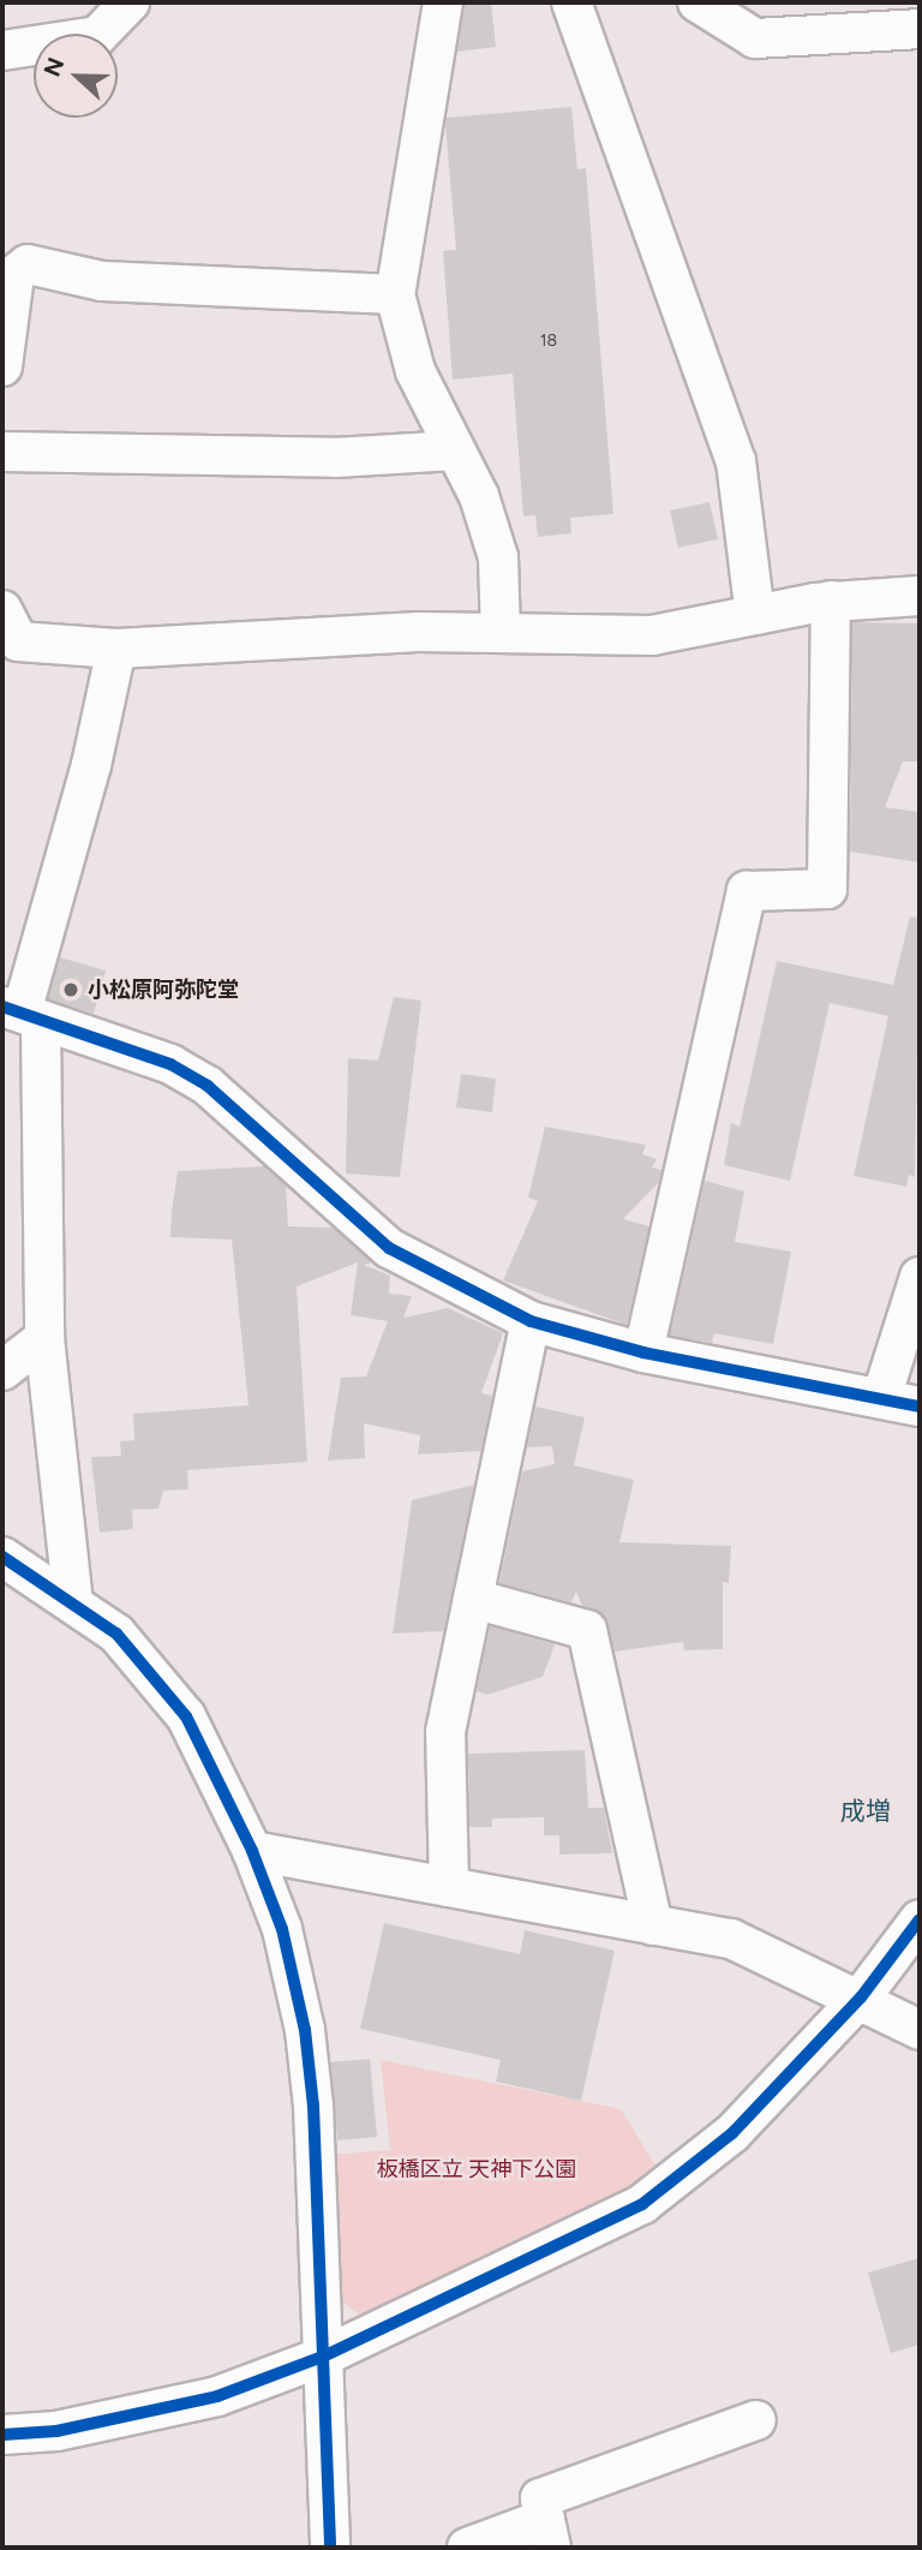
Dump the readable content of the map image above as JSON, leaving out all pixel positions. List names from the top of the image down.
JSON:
{
  "districts": ["成増"],
  "parks": ["板橋区立 天神下公園"],
  "places": ["小松原阿弥陀堂"],
  "house_numbers": ["18"],
  "north": "left"
}
